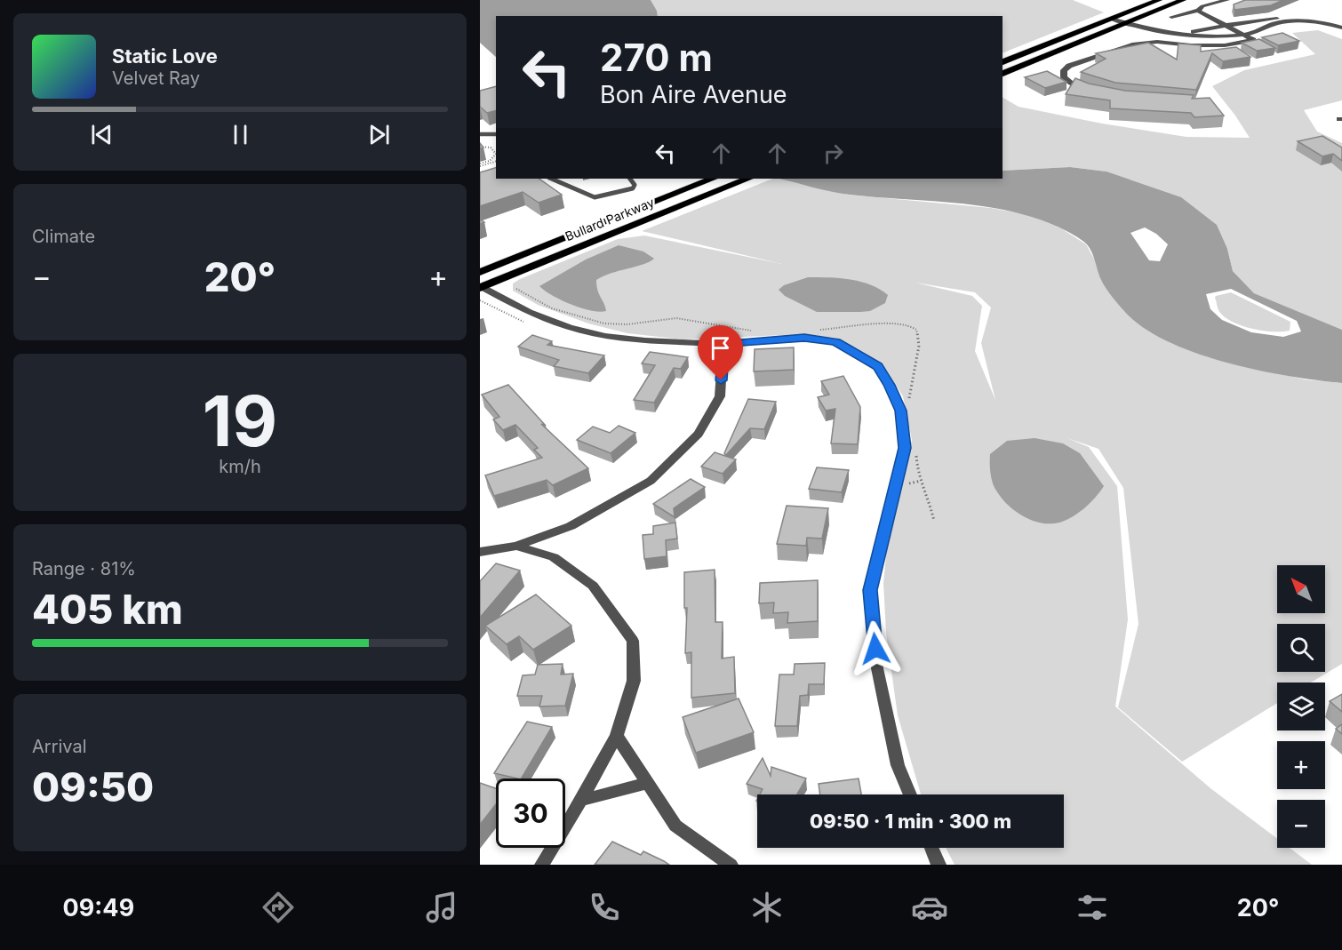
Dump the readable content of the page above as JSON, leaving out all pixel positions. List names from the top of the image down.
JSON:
{
  "streets": {
    "main road": ["Bullard Parkway"]
  },
  "north": "top left",
  "page": {
    "turn": ["270 m", "Bon Aire Avenue"],
    "song": ["Static Love", "Velvet Ray"],
    "tile": [
      "Climate",
      ["19", "km/h"],
      ["Range · 81%", "405 km"],
      ["Arrival", "09:50"]
    ],
    "heat": ["−", "20°", "+"],
    "map_buttons": ["+", "−"],
    "limit": "30",
    "trip": "09:50 · 1 min · 300 m",
    "tabs": ["09:49", "20°"]
  }
}
